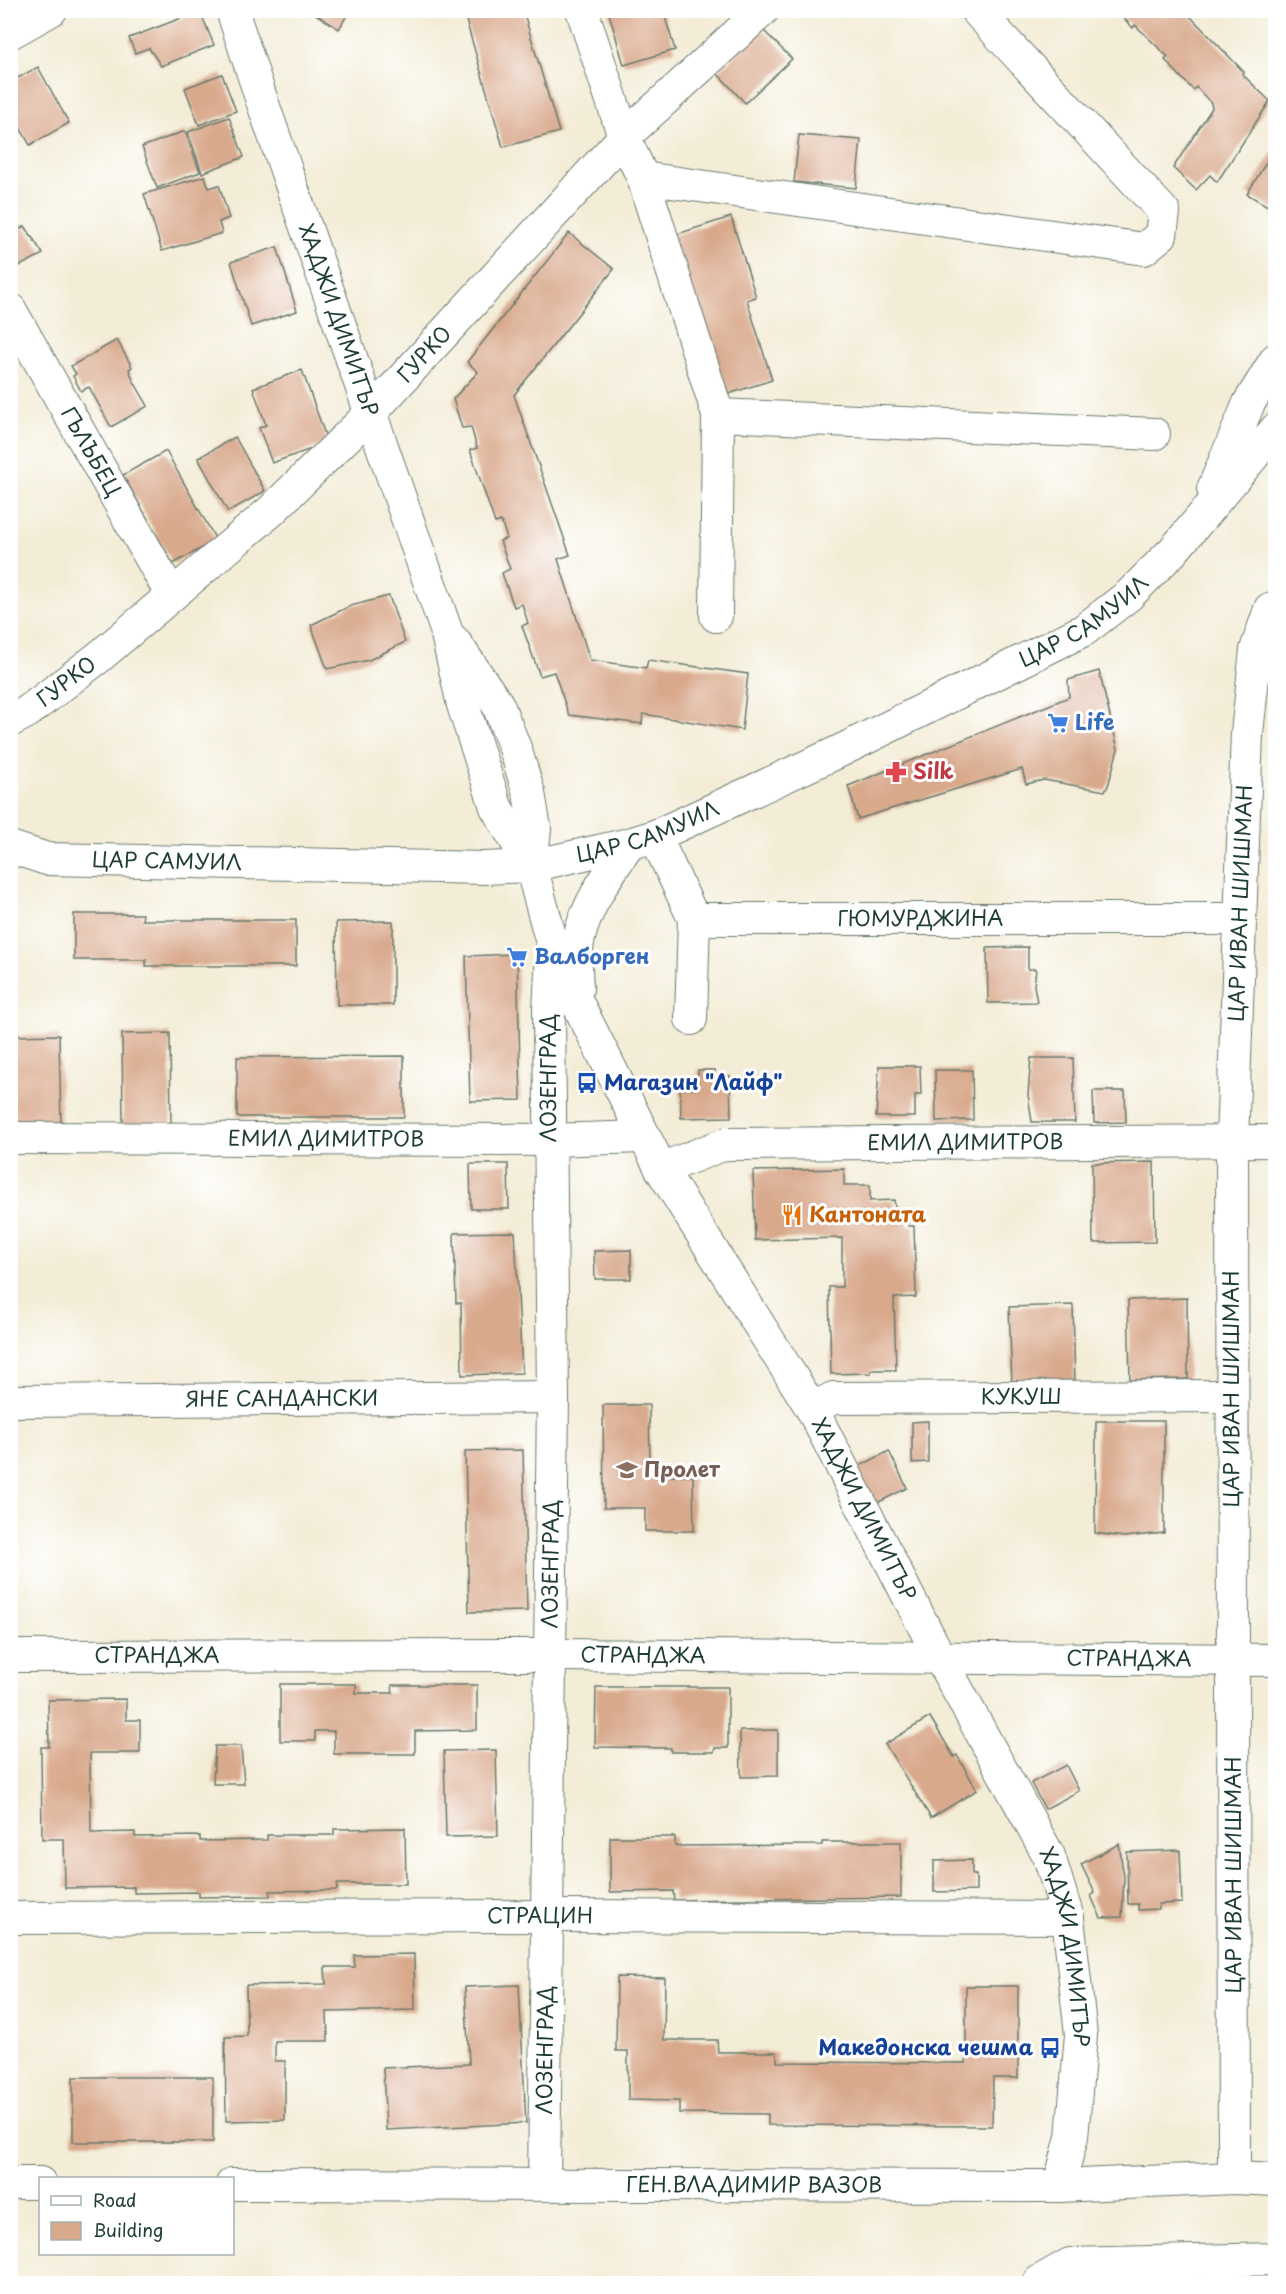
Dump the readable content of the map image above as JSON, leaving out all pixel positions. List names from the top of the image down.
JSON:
{
  "streets": {
    "street": [
      "ХАДЖИ ДИМИТЪР",
      "ГУРКО",
      "ГЪЛЪБЕЦ",
      "ЦАР САМУИЛ",
      "ЦАР ИВАН ШИШМАН",
      "ГЮМУРДЖИНА",
      "ЛОЗЕНГРАД",
      "ЕМИЛ ДИМИТРОВ",
      "КУКУШ",
      "ЯНЕ САНДАНСКИ",
      "СТРАНДЖА",
      "СТРАЦИН",
      "ГЕН.ВЛАДИМИР ВАЗОВ"
    ]
  },
  "crossings": [
    ["ХАДЖИ ДИМИТЪР", "ГУРКО"],
    ["ХАДЖИ ДИМИТЪР", "ЦАР САМУИЛ"],
    ["ХАДЖИ ДИМИТЪР", "ЛОЗЕНГРАД"],
    ["ХАДЖИ ДИМИТЪР", "ЕМИЛ ДИМИТРОВ"],
    ["ХАДЖИ ДИМИТЪР", "КУКУШ"],
    ["ХАДЖИ ДИМИТЪР", "СТРАНДЖА"],
    ["ХАДЖИ ДИМИТЪР", "СТРАЦИН"],
    ["ХАДЖИ ДИМИТЪР", "ГЕН.ВЛАДИМИР ВАЗОВ"],
    ["ГУРКО", "ГЪЛЪБЕЦ"],
    ["ЦАР ИВАН ШИШМАН", "ГЮМУРДЖИНА"],
    ["ЦАР ИВАН ШИШМАН", "ЕМИЛ ДИМИТРОВ"],
    ["ЦАР ИВАН ШИШМАН", "КУКУШ"],
    ["ЦАР ИВАН ШИШМАН", "СТРАНДЖА"],
    ["ЦАР ИВАН ШИШМАН", "ГЕН.ВЛАДИМИР ВАЗОВ"],
    ["ЛОЗЕНГРАД", "ЕМИЛ ДИМИТРОВ"],
    ["ЛОЗЕНГРАД", "ЯНЕ САНДАНСКИ"],
    ["ЛОЗЕНГРАД", "СТРАНДЖА"],
    ["ЛОЗЕНГРАД", "СТРАЦИН"],
    ["ЛОЗЕНГРАД", "ГЕН.ВЛАДИМИР ВАЗОВ"]
  ],
  "places": {
    "supermarket": ["Life", "Валборген"],
    "pharmacy": ["Silk"],
    "bus stop": ["Магазин \"Лайф\"", "Македонска чешма"],
    "restaurant": ["Кантоната"],
    "school or university": ["Пролет"]
  },
  "legend": ["Road", "Building"]
}
